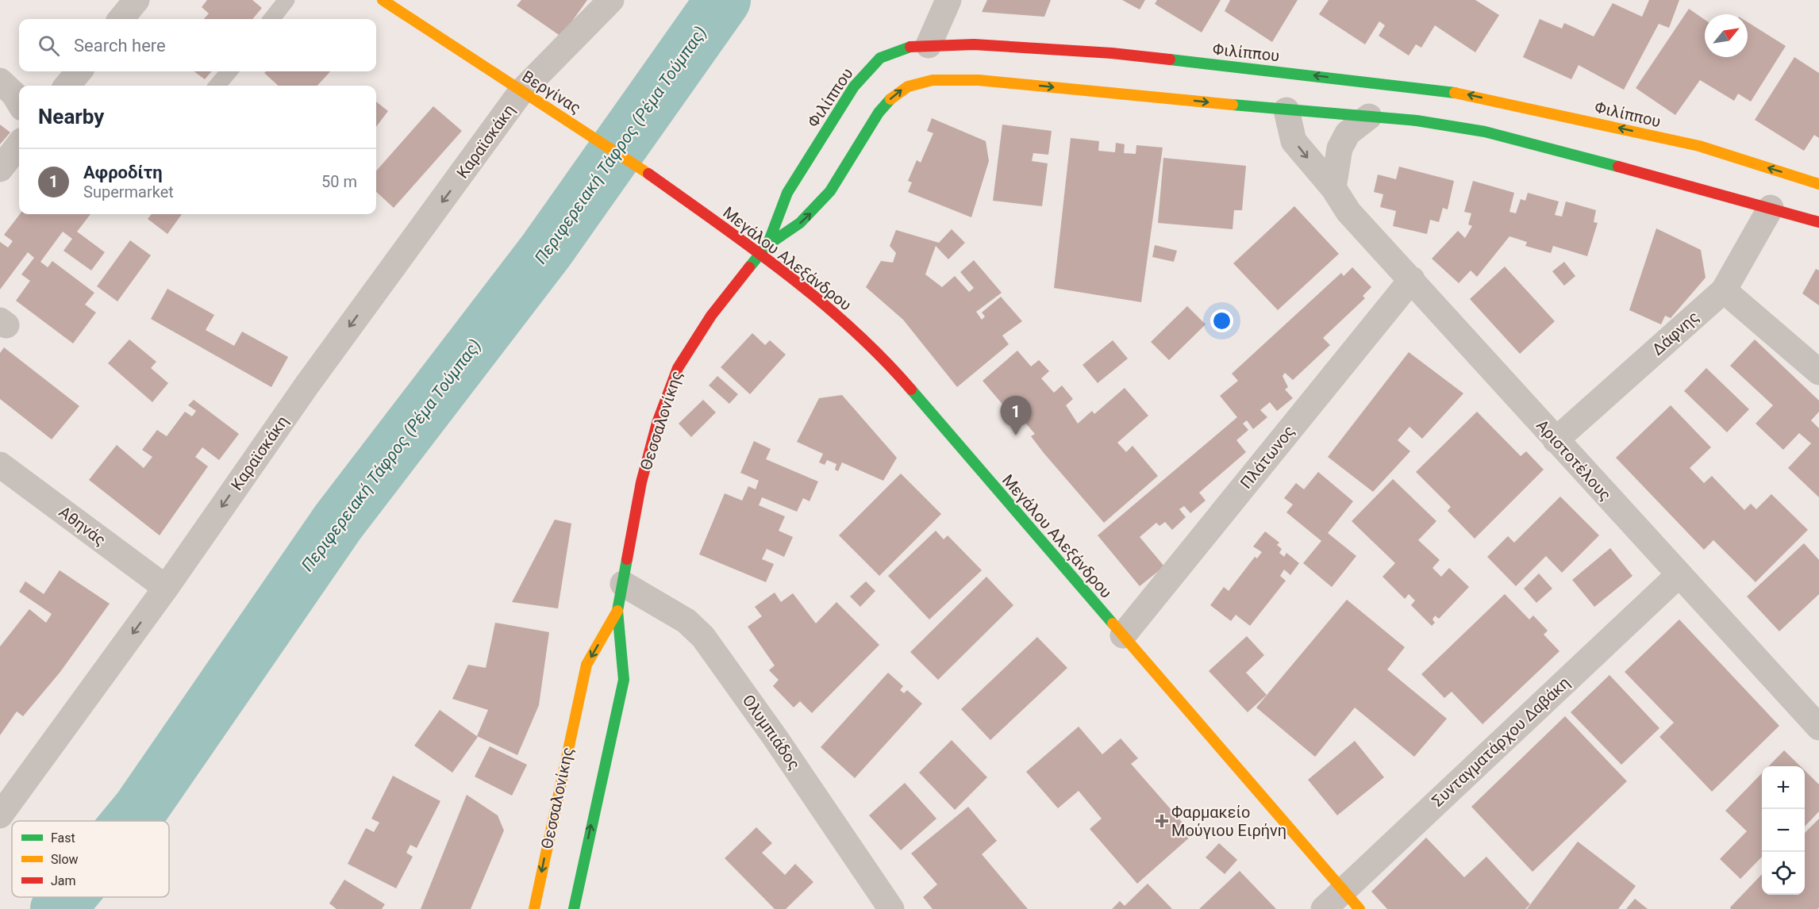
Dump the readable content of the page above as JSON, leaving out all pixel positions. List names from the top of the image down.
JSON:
{
  "streets": {
    "street": [
      "Φιλίππου",
      "Βεργίνας",
      "Καραϊσκάκη",
      "Μεγάλου Αλεξάνδρου",
      "Δάφνης",
      "Θεσσαλονίκης",
      "Πλάτωνος",
      "Αριστοτέλους",
      "Αθηνάς",
      "Ολυμπιάδος",
      "Συνταγματάρχου Δαβάκη"
    ]
  },
  "crossings": [
    ["Φιλίππου", "Μεγάλου Αλεξάνδρου"],
    ["Φιλίππου", "Θεσσαλονίκης"],
    ["Βεργίνας", "Καραϊσκάκη"],
    ["Βεργίνας", "Μεγάλου Αλεξάνδρου"],
    ["Καραϊσκάκη", "Αθηνάς"],
    ["Μεγάλου Αλεξάνδρου", "Θεσσαλονίκης"],
    ["Μεγάλου Αλεξάνδρου", "Πλάτωνος"],
    ["Μεγάλου Αλεξάνδρου", "Συνταγματάρχου Δαβάκη"],
    ["Δάφνης", "Αριστοτέλους"],
    ["Θεσσαλονίκης", "Ολυμπιάδος"],
    ["Πλάτωνος", "Αριστοτέλους"],
    ["Αριστοτέλους", "Συνταγματάρχου Δαβάκη"]
  ],
  "one_way": ["Καραϊσκάκη"],
  "water": ["Περιφερειακή Τάφρος (Ρέμα Τούμπας)"],
  "places": {
    "health": ["Φαρμακείο Μούγιου Ειρήνη"]
  },
  "legend": ["Fast", "Slow", "Jam"],
  "north": "top right",
  "page": {
    "search": "Search here",
    "heading": "Nearby",
    "list": [
      {
        "mark": "1",
        "name": "Αφροδίτη",
        "note": "Supermarket",
        "value": "50 m"
      }
    ],
    "pins": "1",
    "map_buttons": ["+", "−"]
  }
}
